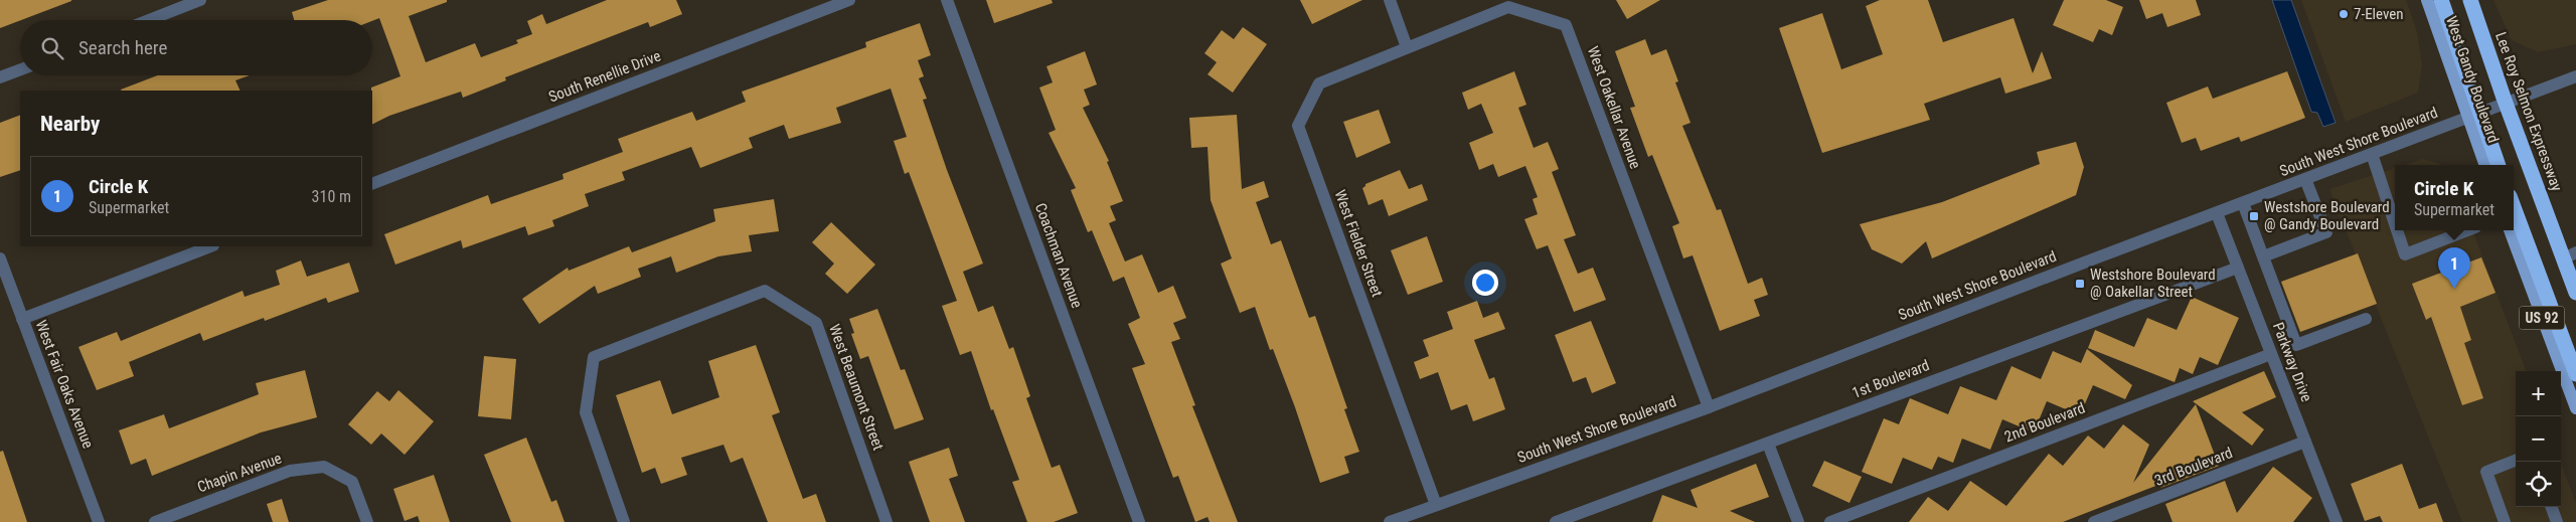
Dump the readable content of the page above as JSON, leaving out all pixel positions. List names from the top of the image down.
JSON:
{
  "streets": {
    "highway": ["Lee Roy Selmon Expressway"],
    "main road": ["West Gandy Boulevard", "US 92"],
    "street": [
      "South Renellie Drive",
      "West Oakellar Avenue",
      "South West Shore Boulevard",
      "West Fielder Street",
      "Coachman Avenue",
      "Parkway Drive",
      "1st Boulevard",
      "West Fair Oaks Avenue",
      "West Beaumont Street",
      "2nd Boulevard",
      "3rd Boulevard",
      "Chapin Avenue"
    ]
  },
  "crossings": [
    ["West Gandy Boulevard", "South West Shore Boulevard"],
    ["West Oakellar Avenue", "South West Shore Boulevard"],
    ["West Oakellar Avenue", "West Fielder Street"],
    ["South West Shore Boulevard", "West Fielder Street"],
    ["South West Shore Boulevard", "Parkway Drive"],
    ["Parkway Drive", "1st Boulevard"],
    ["Parkway Drive", "2nd Boulevard"],
    ["Parkway Drive", "3rd Boulevard"]
  ],
  "places": {
    "other": ["7-Eleven"],
    "transit": ["Westshore Boulevard @ Gandy Boulevard", "Westshore Boulevard @ Oakellar Street"]
  },
  "page": {
    "search": "Search here",
    "heading": "Nearby",
    "list": [
      {
        "mark": "1",
        "name": "Circle K",
        "note": "Supermarket",
        "value": "310 m"
      }
    ],
    "popup": ["Circle K", "Supermarket"],
    "pins": "1",
    "map_buttons": ["+", "−"]
  }
}
